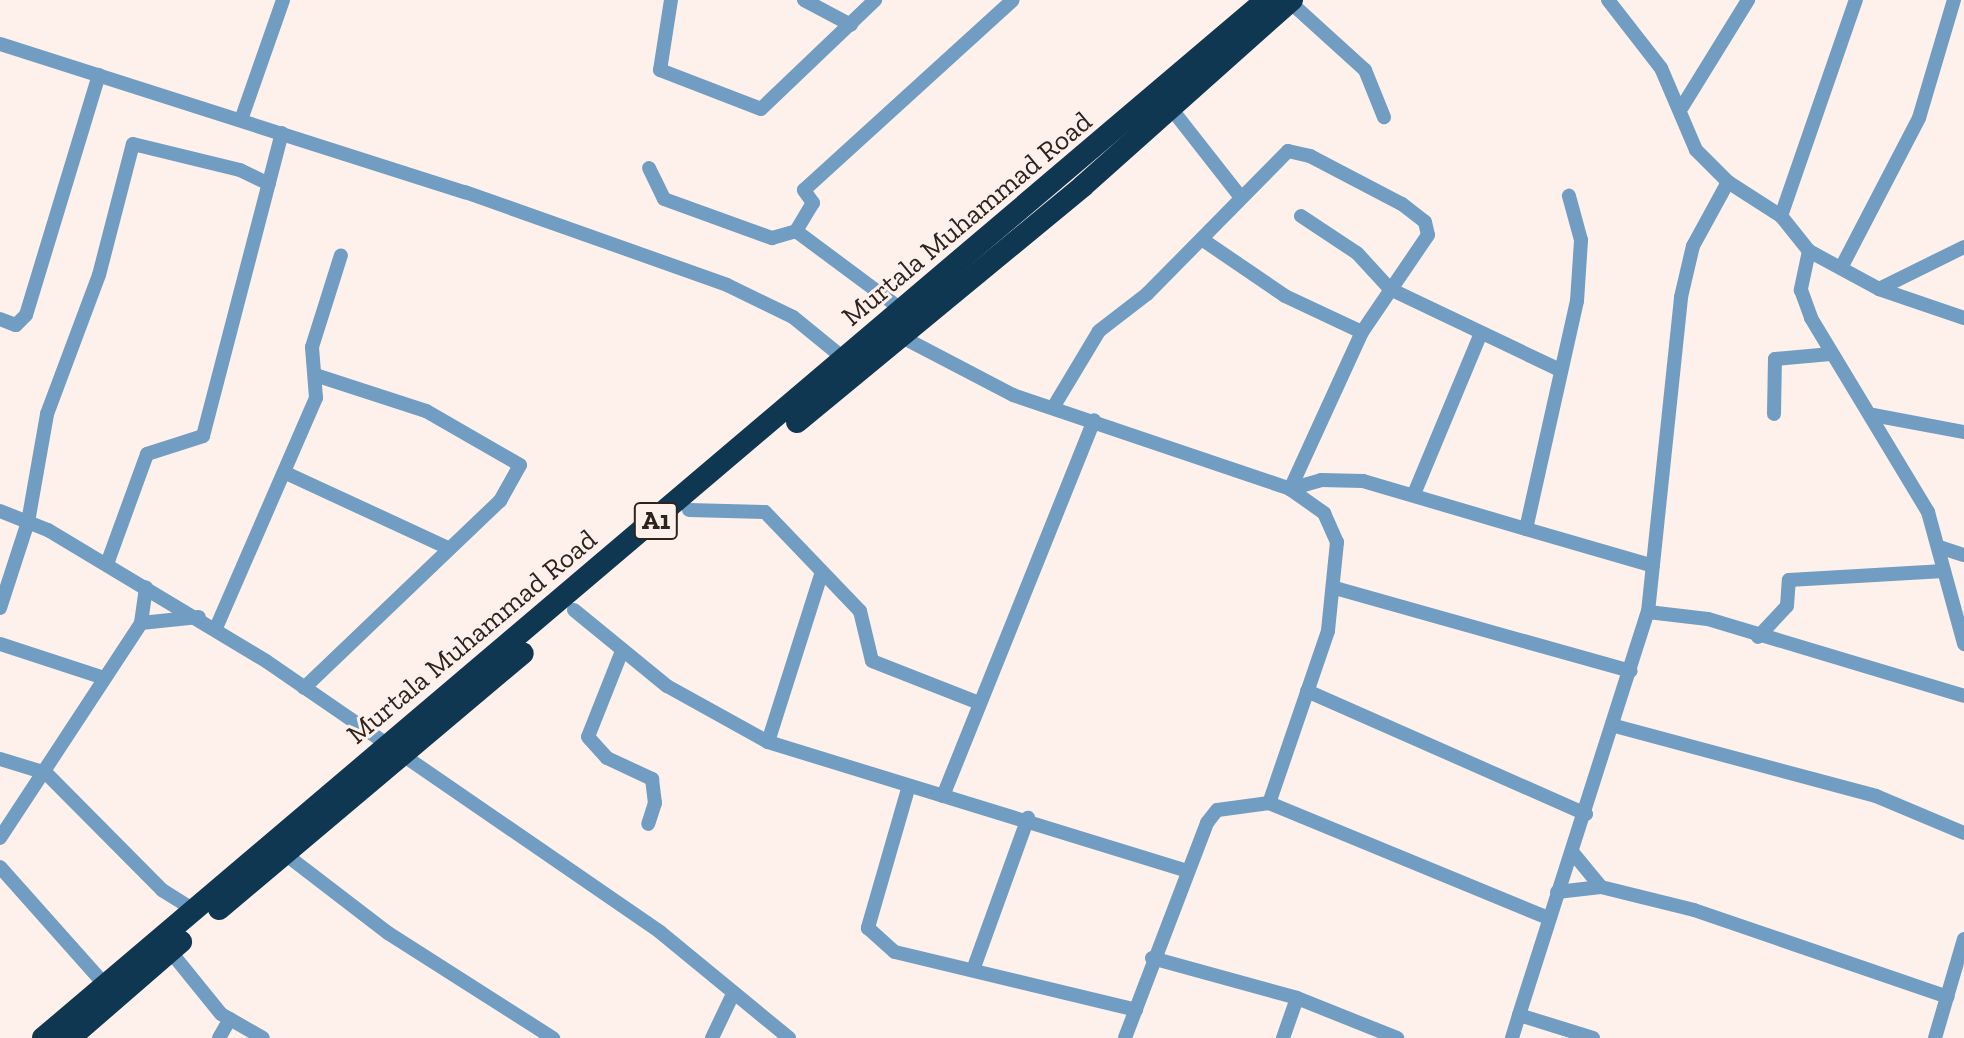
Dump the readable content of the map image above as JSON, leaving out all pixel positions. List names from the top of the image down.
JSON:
{
  "streets": {
    "highway": ["Murtala Muhammad Road", "A1"]
  }
}
